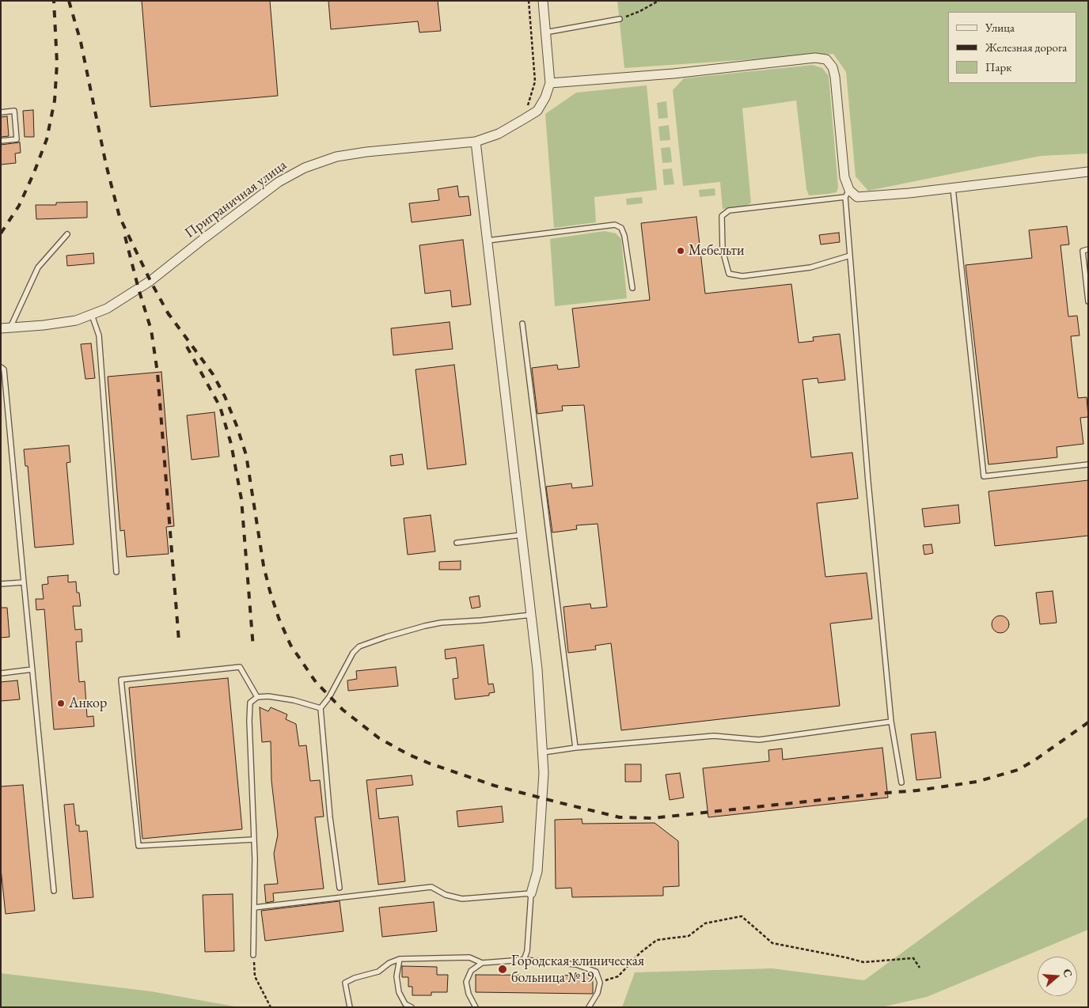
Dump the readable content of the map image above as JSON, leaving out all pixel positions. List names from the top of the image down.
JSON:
{
  "streets": {
    "street": ["Приграничная улица"]
  },
  "places": ["Мебельти", "Анкор", "Городская клиническая больница №19"],
  "legend": ["Улица", "Железная дорога", "Парк"],
  "north": "right"
}
